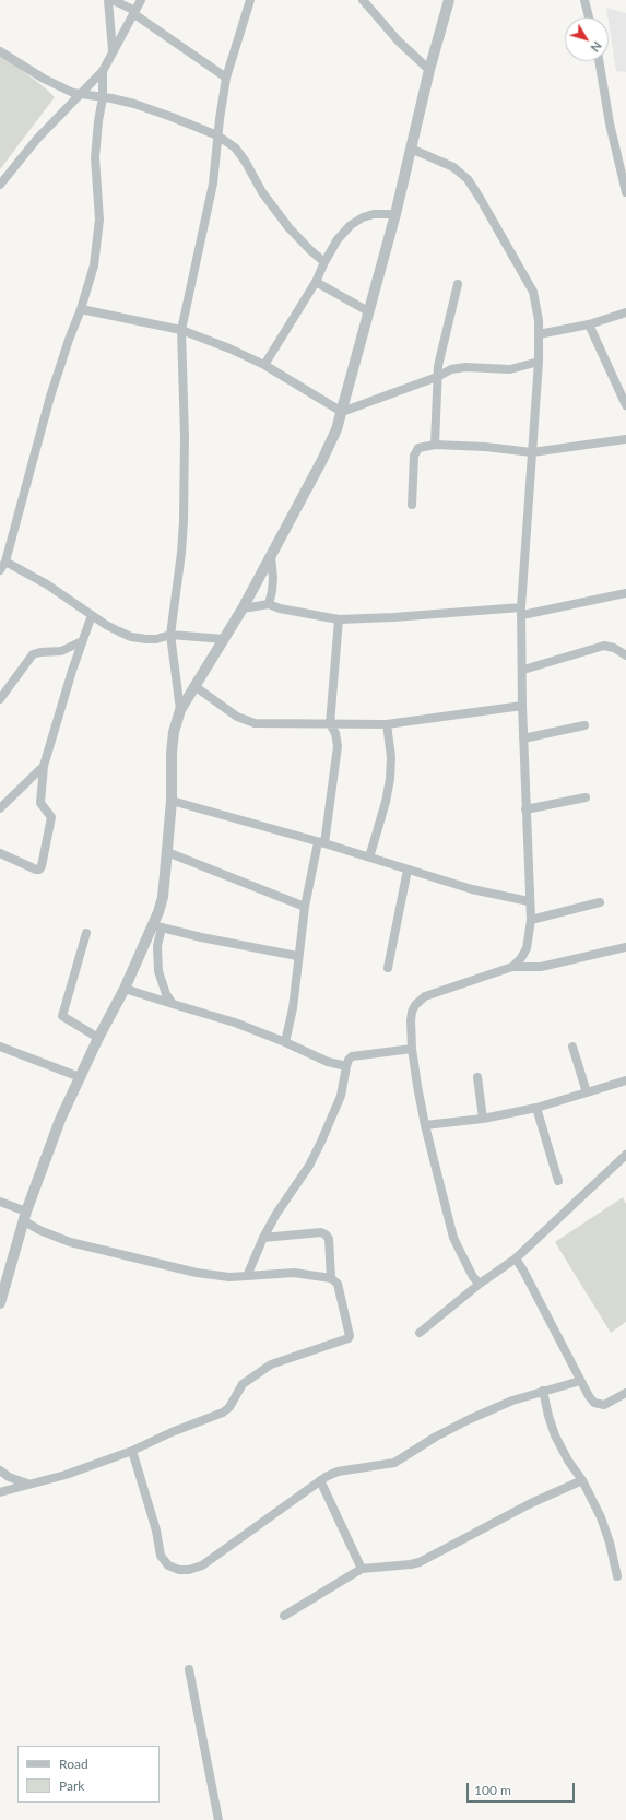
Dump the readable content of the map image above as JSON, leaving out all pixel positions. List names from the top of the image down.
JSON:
{
  "legend": ["Road", "Park"],
  "scale_bar": "100 m",
  "north": "bottom right"
}
